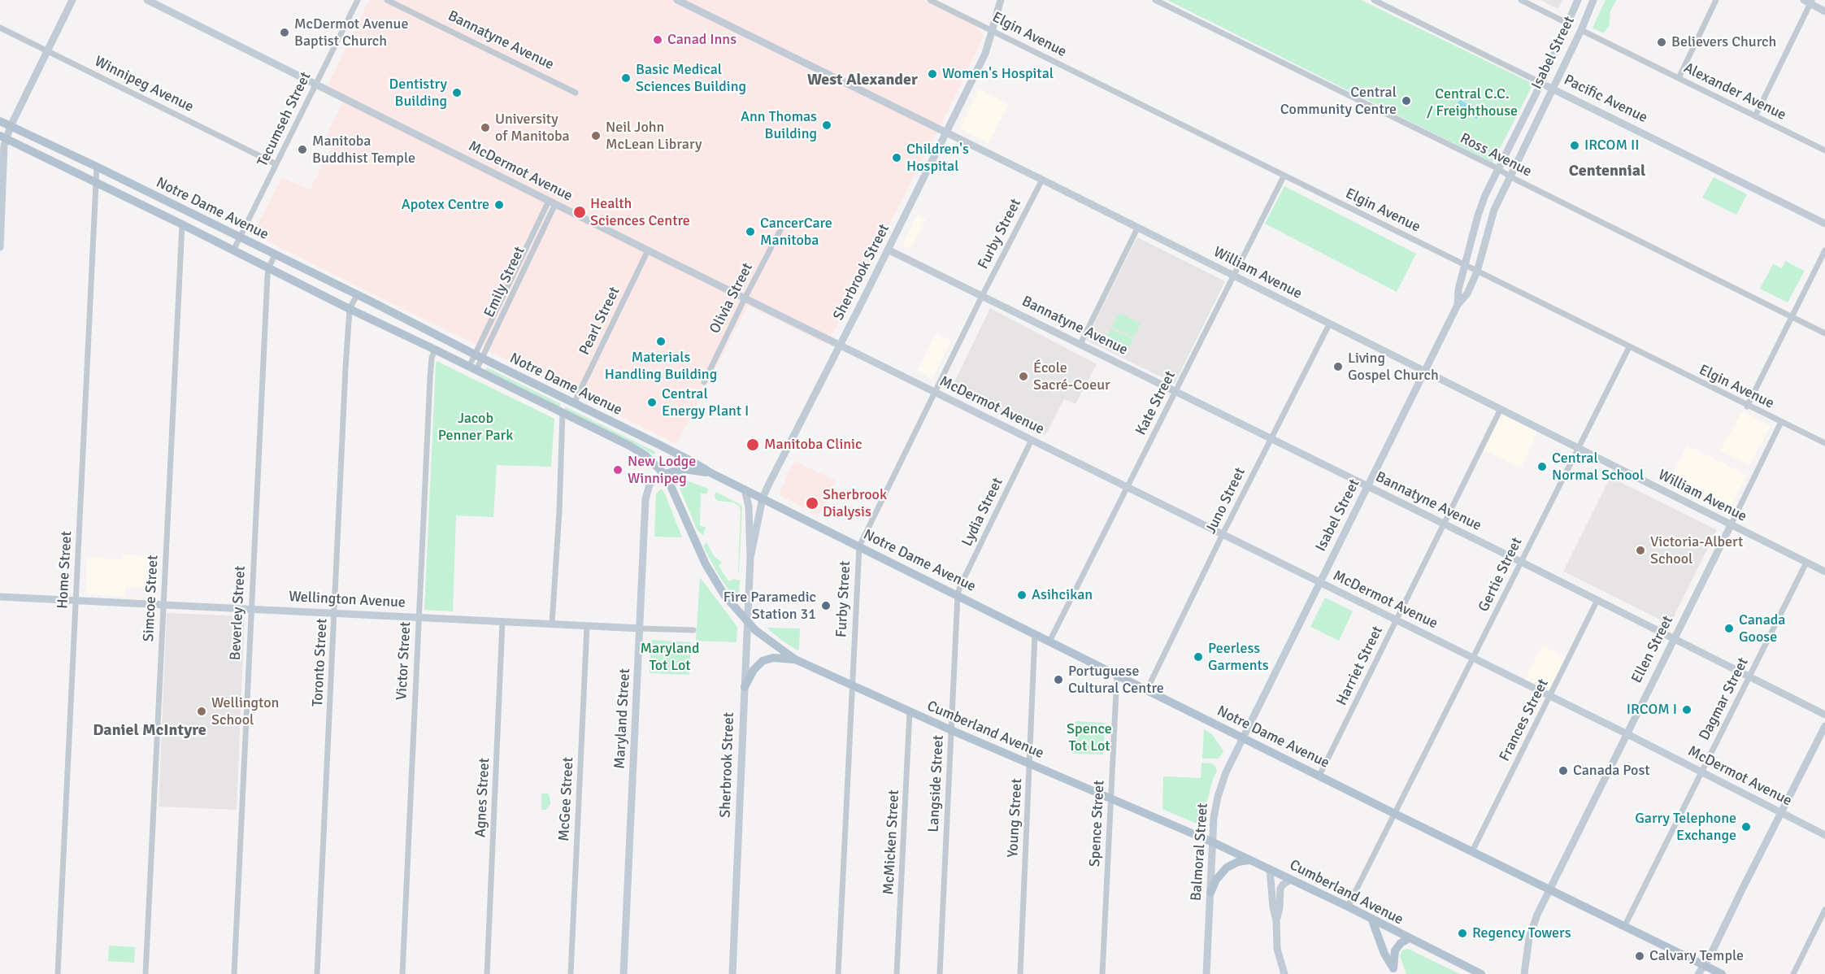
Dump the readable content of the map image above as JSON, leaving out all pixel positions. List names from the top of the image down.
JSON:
{
  "streets": {
    "main road": ["Notre Dame Avenue", "Cumberland Avenue"],
    "street": [
      "Elgin Avenue",
      "Bannatyne Avenue",
      "Isabel Street",
      "Winnipeg Avenue",
      "Alexander Avenue",
      "Pacific Avenue",
      "Tecumseh Street",
      "Ross Avenue",
      "McDermot Avenue",
      "Furby Street",
      "Sherbrook Street",
      "William Avenue",
      "Emily Street",
      "Olivia Street",
      "Pearl Street",
      "Kate Street",
      "Juno Street",
      "Lydia Street",
      "Home Street",
      "Gertie Street",
      "Simcoe Street",
      "Wellington Avenue",
      "Beverley Street",
      "Ellen Street",
      "Victor Street",
      "Toronto Street",
      "Harriet Street",
      "Dagmar Street",
      "Maryland Street",
      "Frances Street",
      "Langside Street",
      "Agnes Street",
      "McGee Street",
      "Young Street",
      "Spence Street",
      "McMicken Street",
      "Balmoral Street"
    ]
  },
  "crossings": [
    ["Elgin Avenue", "Isabel Street"],
    ["Elgin Avenue", "Sherbrook Street"],
    ["Elgin Avenue", "Kate Street"],
    ["Elgin Avenue", "Gertie Street"],
    ["Elgin Avenue", "Ellen Street"],
    ["Bannatyne Avenue", "Isabel Street"],
    ["Bannatyne Avenue", "Furby Street"],
    ["Bannatyne Avenue", "Sherbrook Street"],
    ["Bannatyne Avenue", "Kate Street"],
    ["Bannatyne Avenue", "Juno Street"],
    ["Bannatyne Avenue", "Gertie Street"],
    ["Bannatyne Avenue", "Ellen Street"],
    ["Bannatyne Avenue", "Harriet Street"],
    ["Bannatyne Avenue", "Dagmar Street"],
    ["Bannatyne Avenue", "Frances Street"],
    ["Isabel Street", "Alexander Avenue"],
    ["Isabel Street", "Pacific Avenue"],
    ["Isabel Street", "Ross Avenue"],
    ["Isabel Street", "McDermot Avenue"],
    ["Isabel Street", "Notre Dame Avenue"],
    ["Isabel Street", "William Avenue"],
    ["Isabel Street", "Balmoral Street"],
    ["Winnipeg Avenue", "Tecumseh Street"],
    ["Tecumseh Street", "McDermot Avenue"],
    ["Tecumseh Street", "Notre Dame Avenue"],
    ["McDermot Avenue", "Furby Street"],
    ["McDermot Avenue", "Sherbrook Street"],
    ["McDermot Avenue", "Emily Street"],
    ["McDermot Avenue", "Olivia Street"],
    ["McDermot Avenue", "Pearl Street"],
    ["McDermot Avenue", "Kate Street"],
    ["McDermot Avenue", "Juno Street"],
    ["McDermot Avenue", "Lydia Street"],
    ["McDermot Avenue", "Gertie Street"],
    ["McDermot Avenue", "Ellen Street"],
    ["McDermot Avenue", "Harriet Street"],
    ["McDermot Avenue", "Dagmar Street"],
    ["McDermot Avenue", "Frances Street"],
    ["Notre Dame Avenue", "Furby Street"],
    ["Notre Dame Avenue", "Sherbrook Street"],
    ["Notre Dame Avenue", "Emily Street"],
    ["Notre Dame Avenue", "Pearl Street"],
    ["Notre Dame Avenue", "Kate Street"],
    ["Notre Dame Avenue", "Juno Street"],
    ["Notre Dame Avenue", "Lydia Street"],
    ["Notre Dame Avenue", "Home Street"],
    ["Notre Dame Avenue", "Gertie Street"],
    ["Notre Dame Avenue", "Simcoe Street"],
    ["Notre Dame Avenue", "Beverley Street"],
    ["Notre Dame Avenue", "Ellen Street"],
    ["Notre Dame Avenue", "Victor Street"],
    ["Notre Dame Avenue", "Toronto Street"],
    ["Notre Dame Avenue", "Harriet Street"],
    ["Notre Dame Avenue", "Dagmar Street"],
    ["Notre Dame Avenue", "Maryland Street"],
    ["Notre Dame Avenue", "Frances Street"],
    ["Notre Dame Avenue", "Cumberland Avenue"],
    ["Notre Dame Avenue", "Langside Street"],
    ["Notre Dame Avenue", "Young Street"],
    ["Notre Dame Avenue", "Spence Street"],
    ["Notre Dame Avenue", "Balmoral Street"],
    ["Furby Street", "William Avenue"],
    ["Furby Street", "Cumberland Avenue"],
    ["Sherbrook Street", "William Avenue"],
    ["Sherbrook Street", "Cumberland Avenue"],
    ["William Avenue", "Kate Street"],
    ["William Avenue", "Juno Street"],
    ["William Avenue", "Gertie Street"],
    ["William Avenue", "Ellen Street"],
    ["William Avenue", "Harriet Street"],
    ["William Avenue", "Dagmar Street"],
    ["Lydia Street", "Langside Street"],
    ["Home Street", "Wellington Avenue"],
    ["Gertie Street", "Cumberland Avenue"],
    ["Simcoe Street", "Wellington Avenue"],
    ["Wellington Avenue", "Beverley Street"],
    ["Wellington Avenue", "Victor Street"],
    ["Wellington Avenue", "Toronto Street"],
    ["Wellington Avenue", "Maryland Street"],
    ["Wellington Avenue", "Agnes Street"],
    ["Wellington Avenue", "McGee Street"],
    ["Maryland Street", "Cumberland Avenue"],
    ["Cumberland Avenue", "Langside Street"],
    ["Cumberland Avenue", "Young Street"],
    ["Cumberland Avenue", "Spence Street"],
    ["Cumberland Avenue", "McMicken Street"],
    ["Cumberland Avenue", "Balmoral Street"]
  ],
  "districts": ["West Alexander", "Centennial", "Daniel McIntyre"],
  "parks": [
    "Central C.C. / Freighthouse",
    "Jacob Penner Park",
    "Maryland Tot Lot",
    "Spence Tot Lot"
  ],
  "places": [
    "McDermot Avenue Baptist Church",
    "Canad Inns",
    "Believers Church",
    "Women's Hospital",
    "Basic Medical Sciences Building",
    "Dentistry Building",
    "Central Community Centre",
    "Ann Thomas Building",
    "University of Manitoba",
    "Neil John McLean Library",
    "IRCOM II",
    "Manitoba Buddhist Temple",
    "Children's Hospital",
    "Apotex Centre",
    "Health Sciences Centre",
    "CancerCare Manitoba",
    "Materials Handling Building",
    "Living Gospel Church",
    "École Sacré-Coeur",
    "Central Energy Plant I",
    "Manitoba Clinic",
    "Central Normal School",
    "New Lodge Winnipeg",
    "Sherbrook Dialysis",
    "Victoria-Albert School",
    "Asihcikan",
    "Fire Paramedic Station 31",
    "Canada Goose",
    "Peerless Garments",
    "Portuguese Cultural Centre",
    "IRCOM I",
    "Wellington School",
    "Canada Post",
    "Garry Telephone Exchange",
    "Regency Towers",
    "Calvary Temple"
  ]
}
